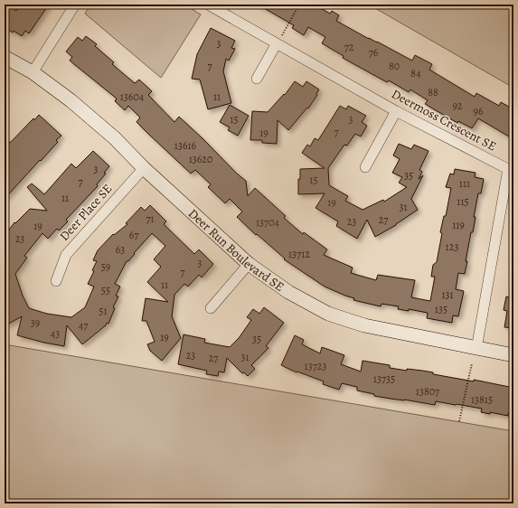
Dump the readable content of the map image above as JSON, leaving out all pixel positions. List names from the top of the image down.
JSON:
{
  "streets": {
    "street": ["Deermoss Crescent SE", "Deer Place SE", "Deer Run Boulevard SE"]
  },
  "crossings": [
    ["Deermoss Crescent SE", "Deer Run Boulevard SE"],
    ["Deer Place SE", "Deer Run Boulevard SE"]
  ],
  "house_numbers": [
    "3",
    "72",
    "76",
    "7",
    "80",
    "84",
    "88",
    "13604",
    "11",
    "92",
    "96",
    "15",
    "3",
    "7",
    "19",
    "13616",
    "13620",
    "3",
    "35",
    "15",
    "7",
    "111",
    "11",
    "115",
    "19",
    "31",
    "71",
    "27",
    "23",
    "13704",
    "119",
    "19",
    "67",
    "23",
    "123",
    "63",
    "13712",
    "3",
    "59",
    "7",
    "11",
    "55",
    "131",
    "135",
    "51",
    "39",
    "47",
    "43",
    "19",
    "35",
    "23",
    "31",
    "27",
    "13723",
    "13735",
    "13807",
    "13815"
  ]
}
